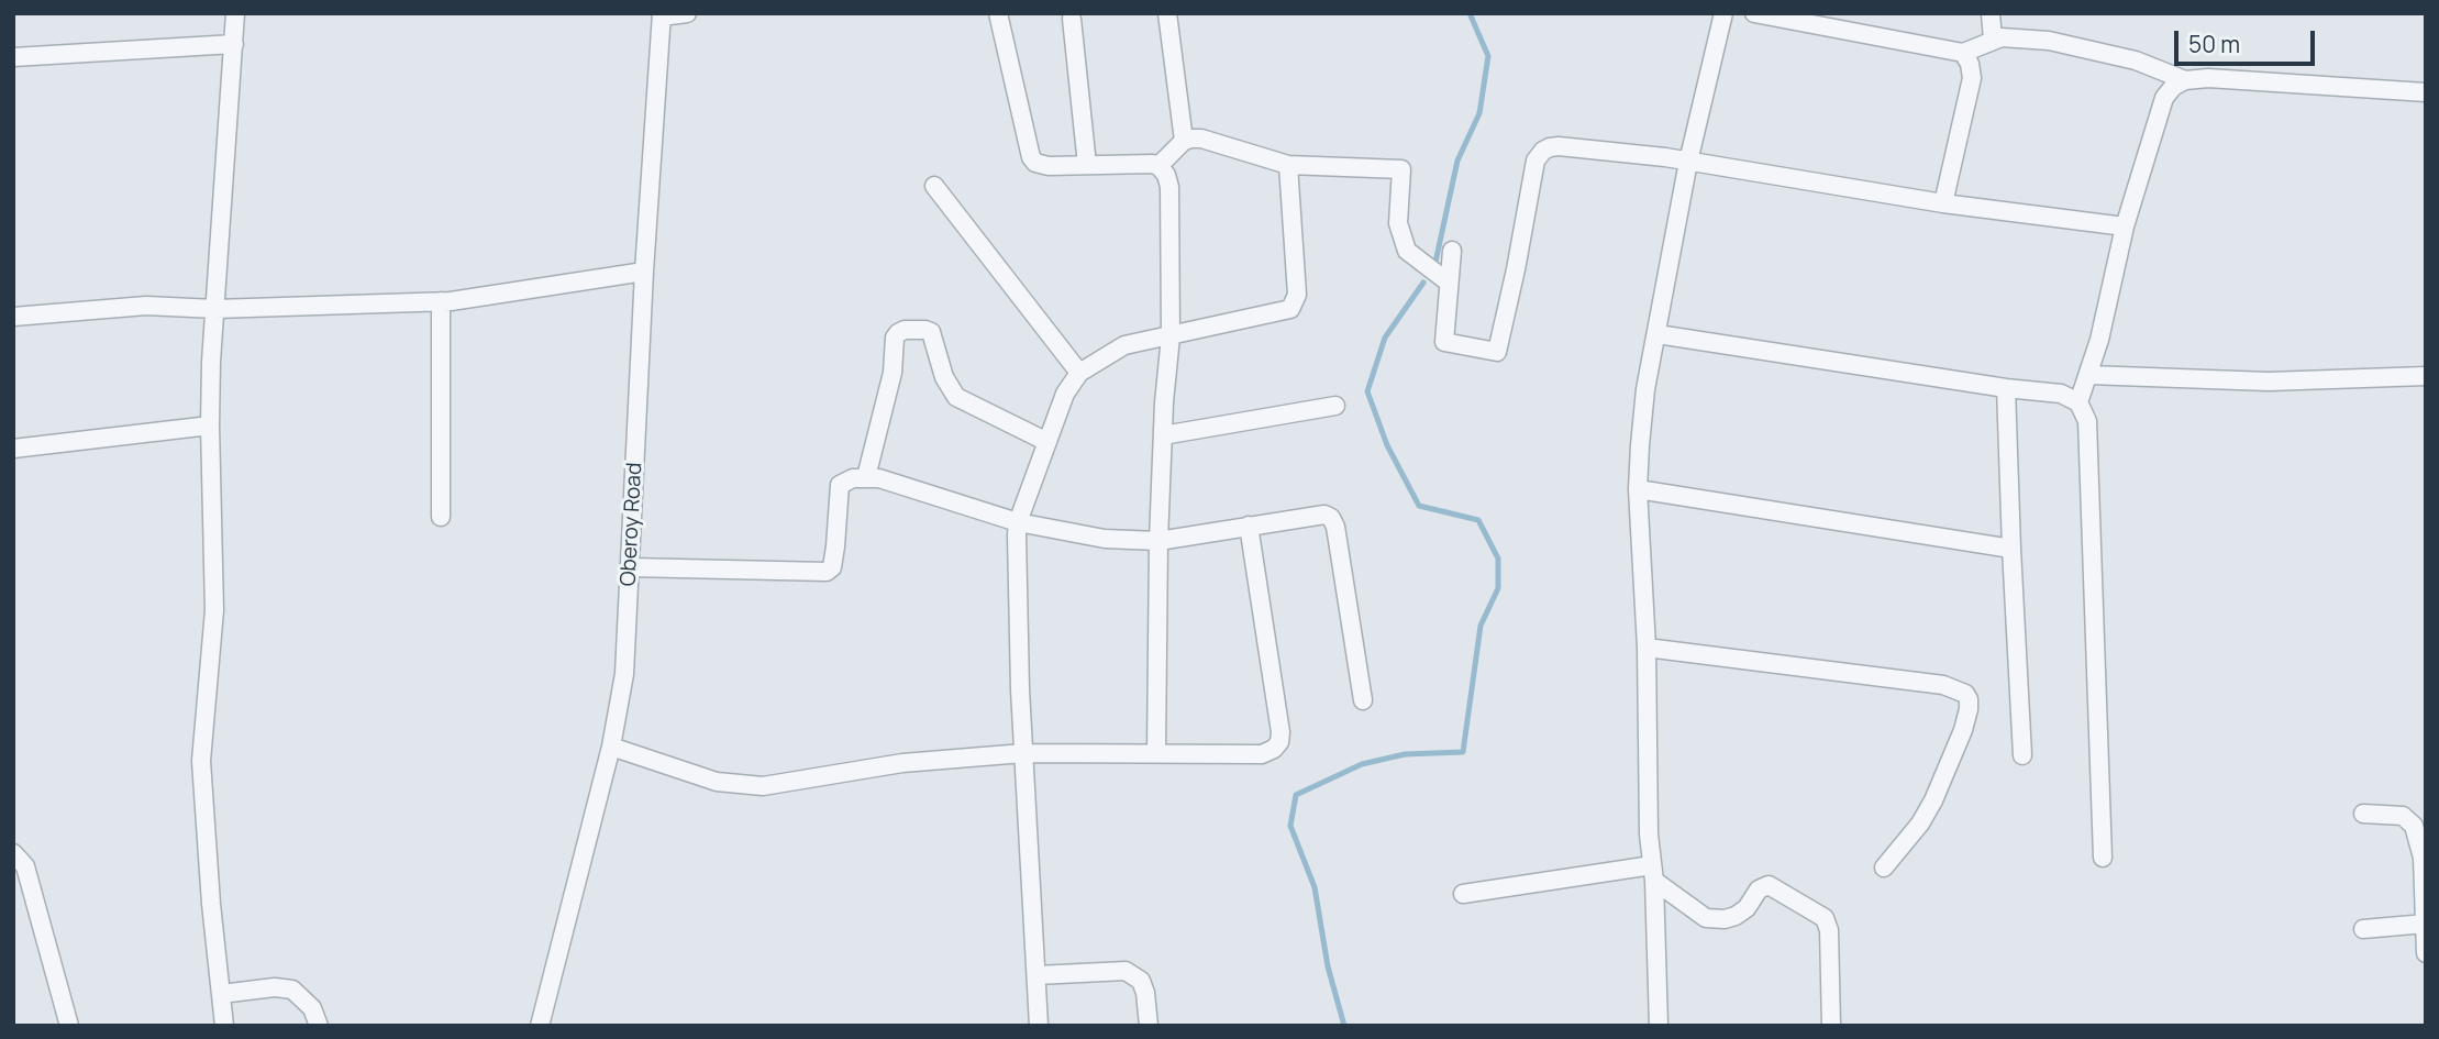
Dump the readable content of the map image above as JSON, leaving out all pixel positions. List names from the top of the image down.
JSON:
{
  "streets": {
    "street": ["Oberoy Road"]
  },
  "scale_bar": "50 m"
}
